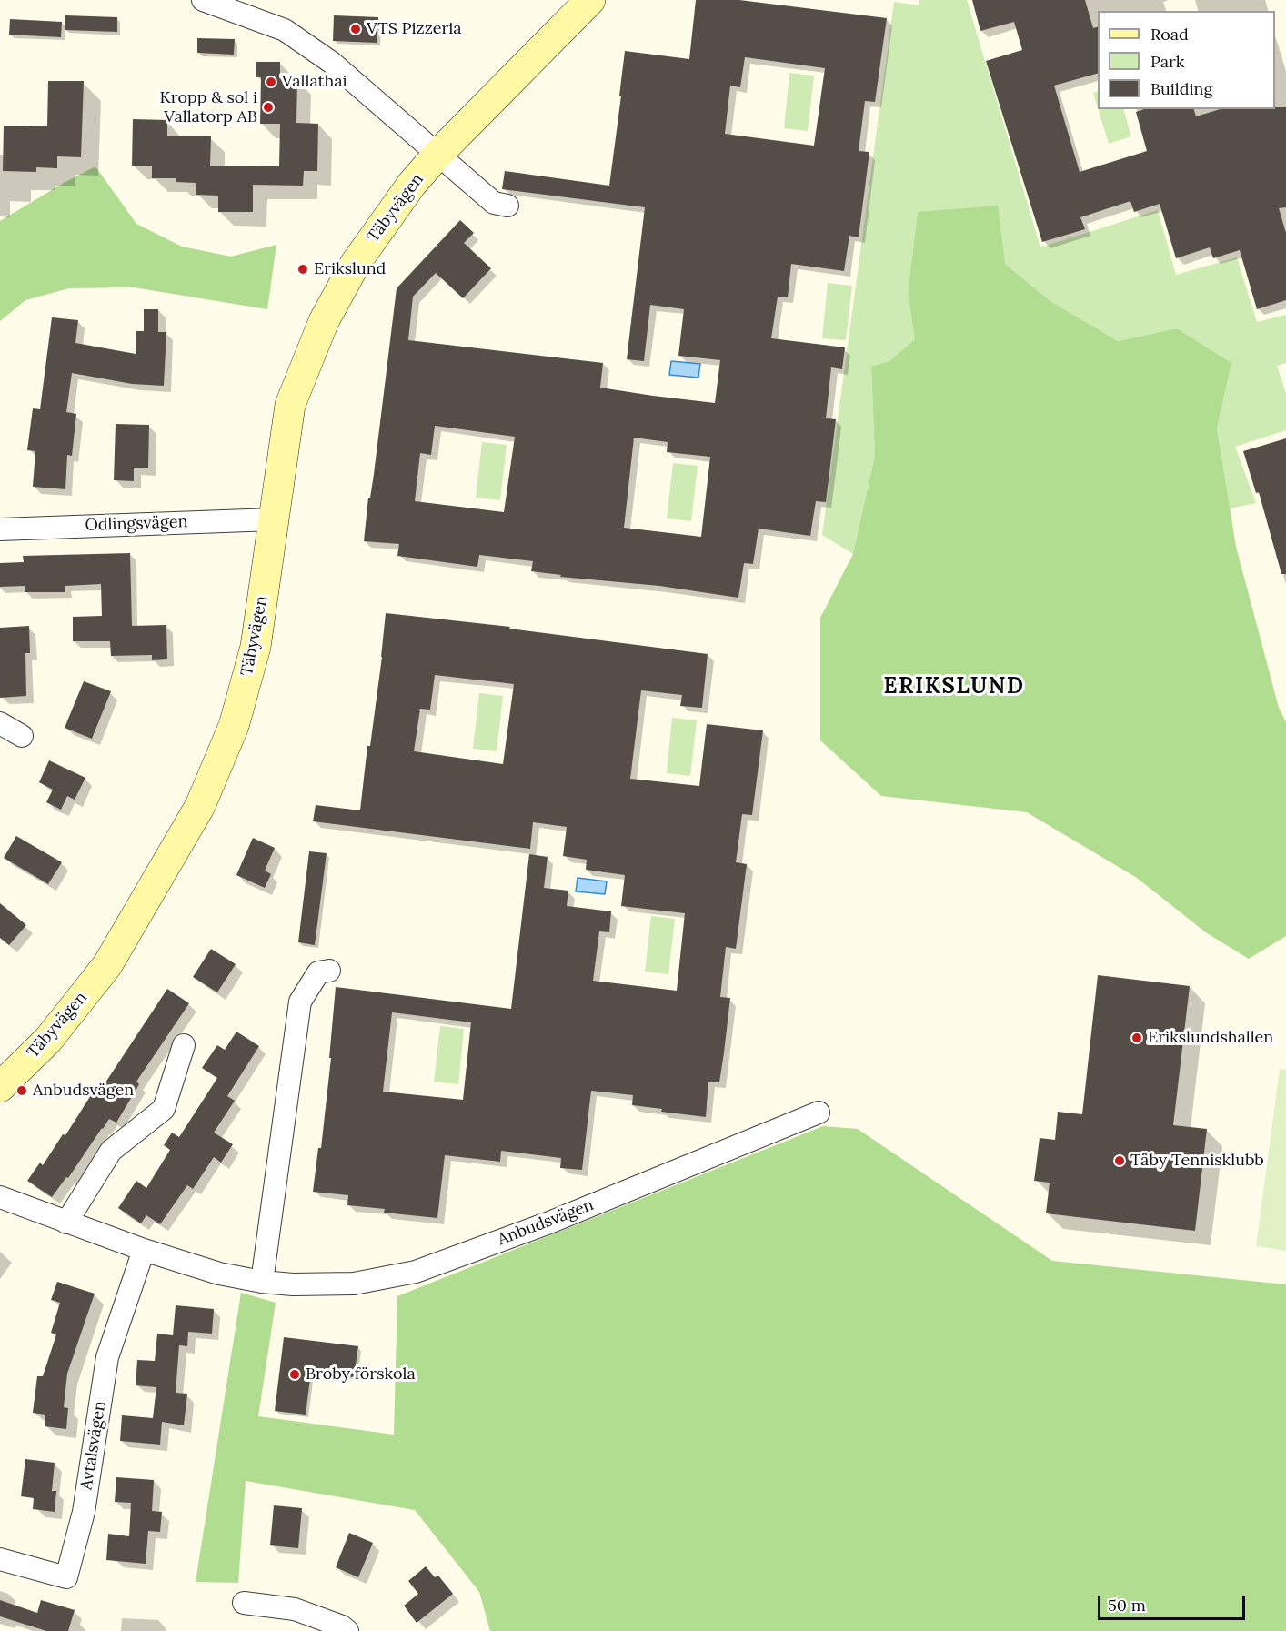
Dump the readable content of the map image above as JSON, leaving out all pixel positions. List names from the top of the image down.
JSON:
{
  "streets": {
    "main road": ["Täbyvägen"],
    "street": ["Odlingsvägen", "Anbudsvägen", "Avtalsvägen"]
  },
  "crossings": [
    ["Täbyvägen", "Odlingsvägen"],
    ["Anbudsvägen", "Avtalsvägen"]
  ],
  "districts": ["ERIKSLUND"],
  "places": [
    "VTS Pizzeria",
    "Vallathai",
    "Kropp & sol i Vallatorp AB",
    "Erikslund",
    "Erikslundshallen",
    "Anbudsvägen",
    "Täby Tennisklubb",
    "Broby förskola"
  ],
  "legend": ["Road", "Park", "Building"],
  "scale_bar": "50 m"
}
